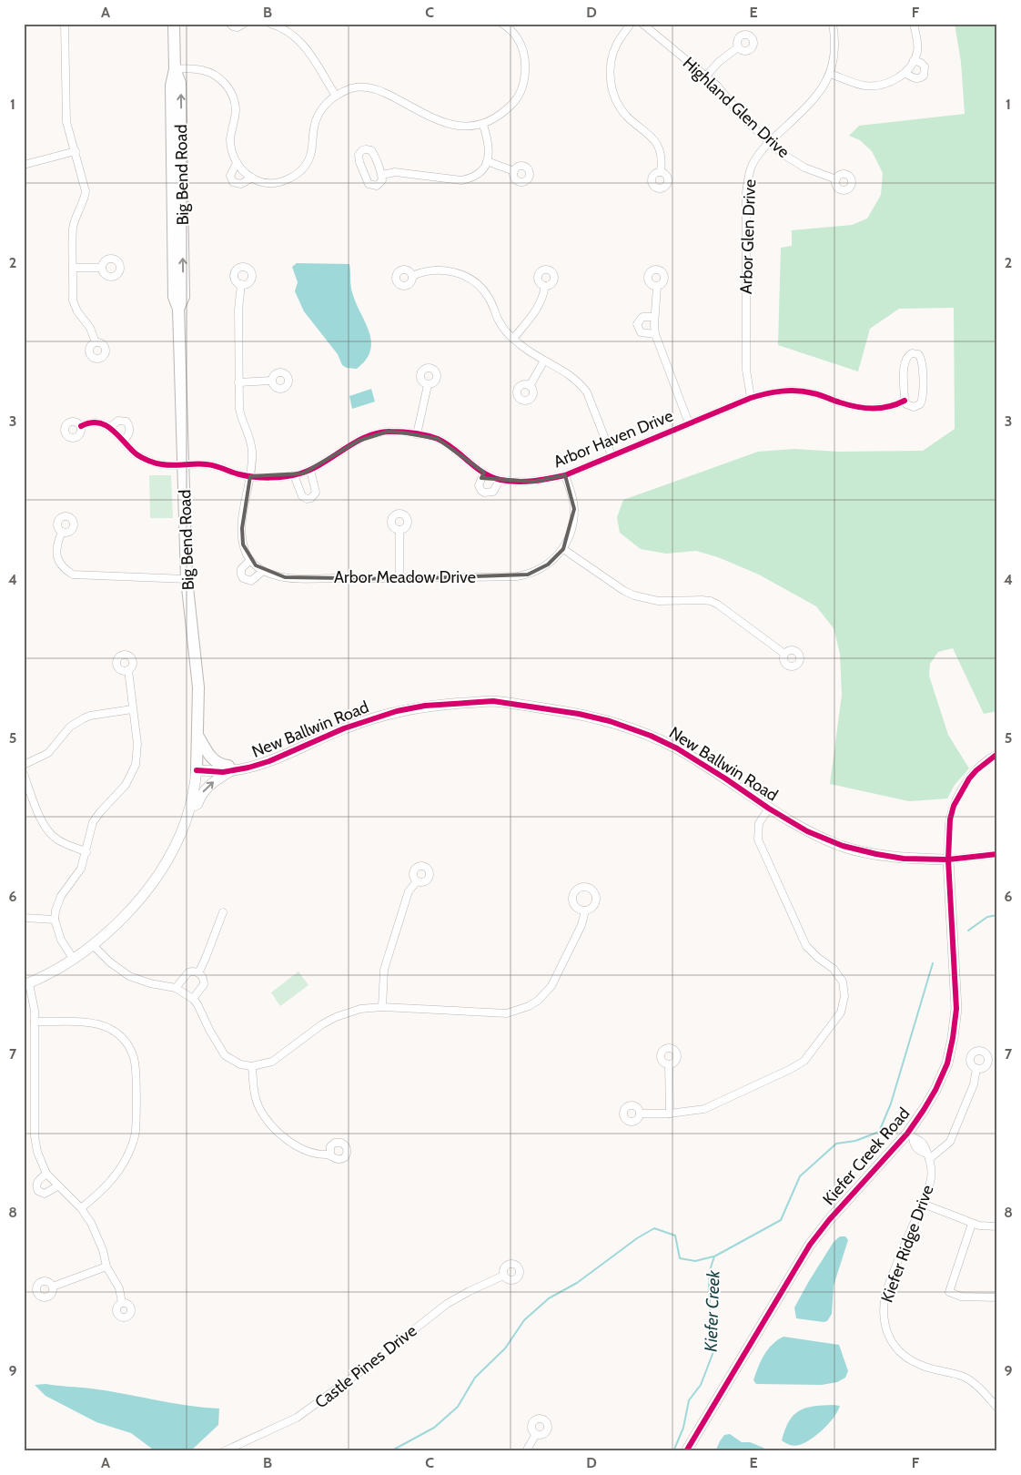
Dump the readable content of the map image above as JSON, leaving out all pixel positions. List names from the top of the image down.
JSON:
{
  "streets": {
    "main road": ["Big Bend Road"],
    "street": [
      "Highland Glen Drive",
      "Arbor Glen Drive",
      "Arbor Haven Drive",
      "Arbor Meadow Drive",
      "New Ballwin Road",
      "Kiefer Creek Road",
      "Kiefer Ridge Drive",
      "Castle Pines Drive"
    ]
  },
  "crossings": [
    ["Highland Glen Drive", "Arbor Glen Drive"],
    ["Big Bend Road", "Arbor Haven Drive"],
    ["Big Bend Road", "New Ballwin Road"],
    ["Arbor Glen Drive", "Arbor Haven Drive"],
    ["Arbor Haven Drive", "Arbor Meadow Drive"],
    ["New Ballwin Road", "Kiefer Creek Road"]
  ],
  "water": ["Kiefer Creek"],
  "grid": {
    "columns": [
      "A",
      "B",
      "C",
      "D",
      "E",
      "F"
    ],
    "rows": [
      "1",
      "2",
      "3",
      "4",
      "5",
      "6",
      "7",
      "8",
      "9"
    ]
  }
}
